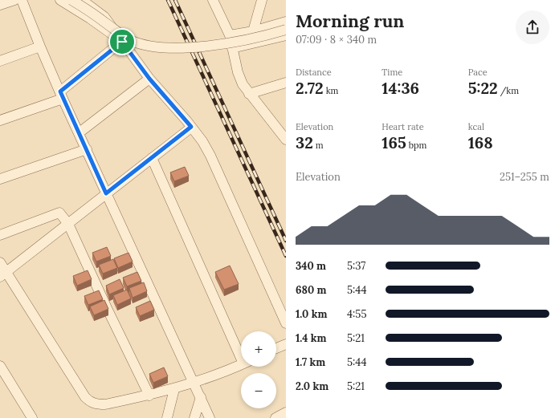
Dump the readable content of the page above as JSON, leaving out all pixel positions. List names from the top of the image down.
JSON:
{
  "page": {
    "heading": ["Morning run", "07:09 · 8 × 340 m"],
    "stats": [
      ["Distance", "2.72 km"],
      ["Time", "14:36"],
      ["Pace", "5:22 /km"],
      ["Elevation", "32 m"],
      ["Heart rate", "165 bpm"],
      ["kcal", "168"]
    ],
    "chart": ["Elevation", "251–255 m"],
    "list": [
      {
        "name": "340 m",
        "note": "5:37"
      },
      {
        "name": "680 m",
        "note": "5:44"
      },
      {
        "name": "1.0 km",
        "note": "4:55"
      },
      {
        "name": "1.4 km",
        "note": "5:21"
      },
      {
        "name": "1.7 km",
        "note": "5:44"
      },
      {
        "name": "2.0 km",
        "note": "5:21"
      }
    ],
    "map_buttons": ["+", "−"]
  }
}
